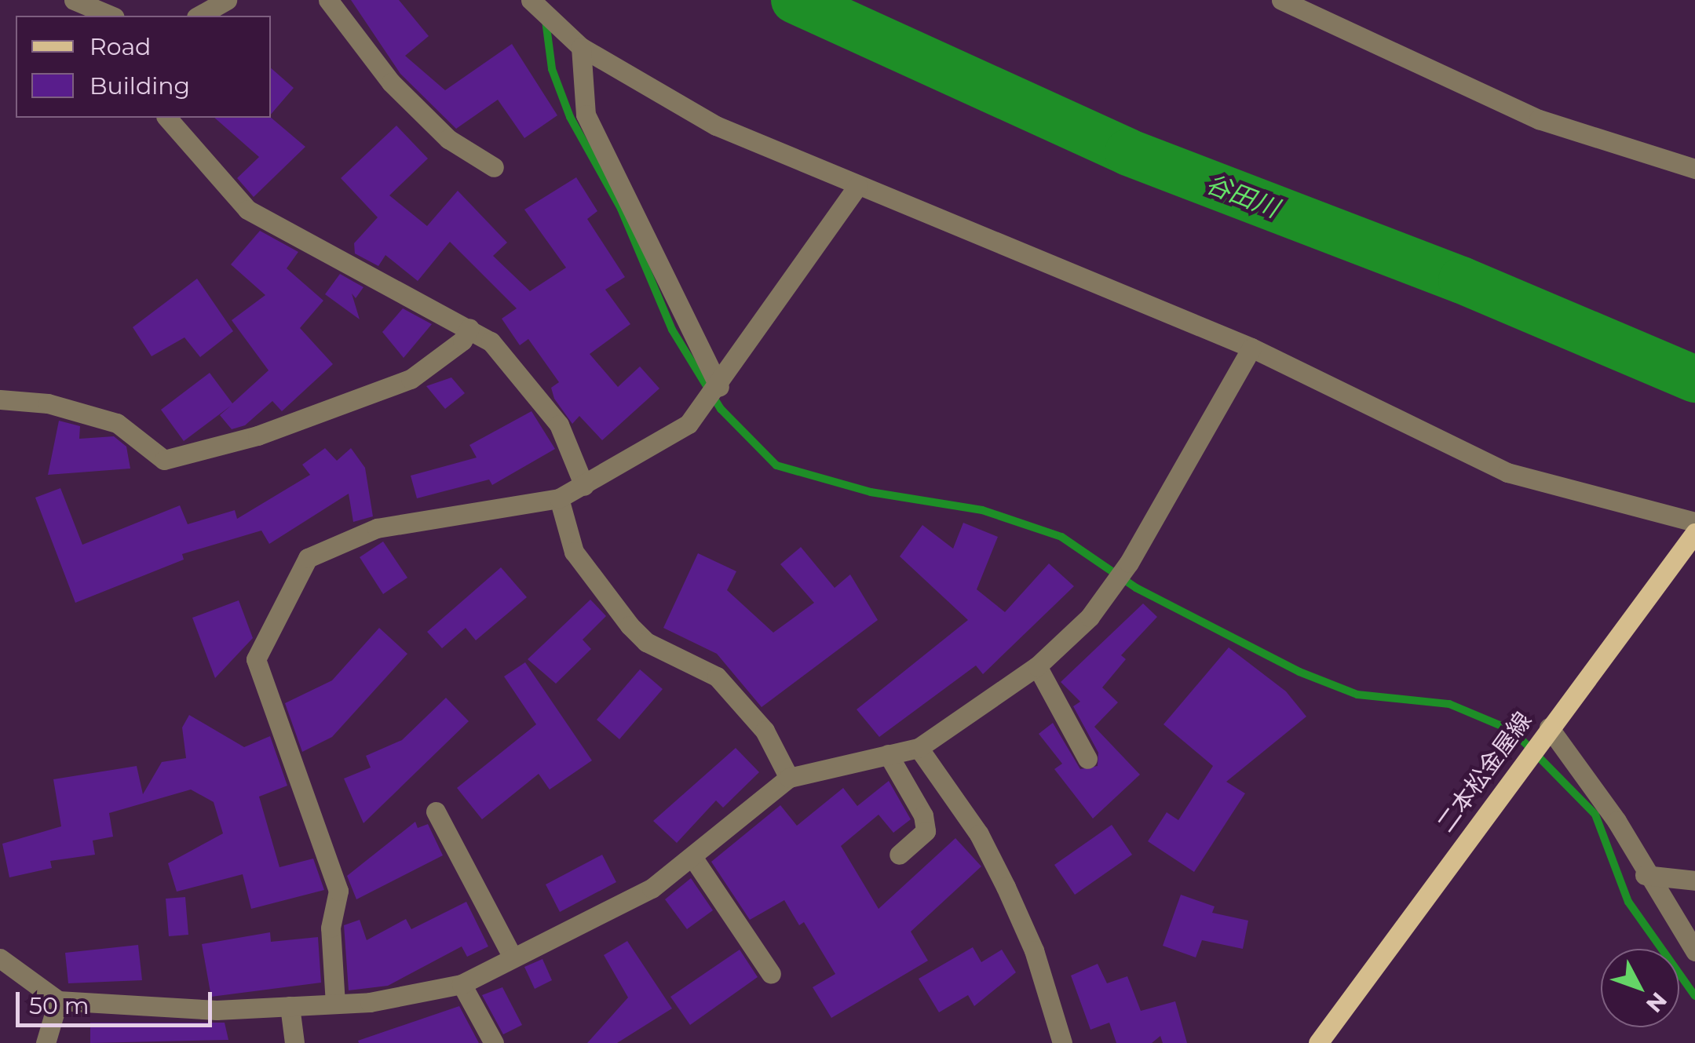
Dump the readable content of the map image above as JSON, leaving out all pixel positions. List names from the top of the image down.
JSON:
{
  "streets": {
    "main road": ["二本松金屋線"]
  },
  "water": ["谷田川"],
  "legend": ["Road", "Building"],
  "scale_bar": "50 m",
  "north": "bottom right"
}
